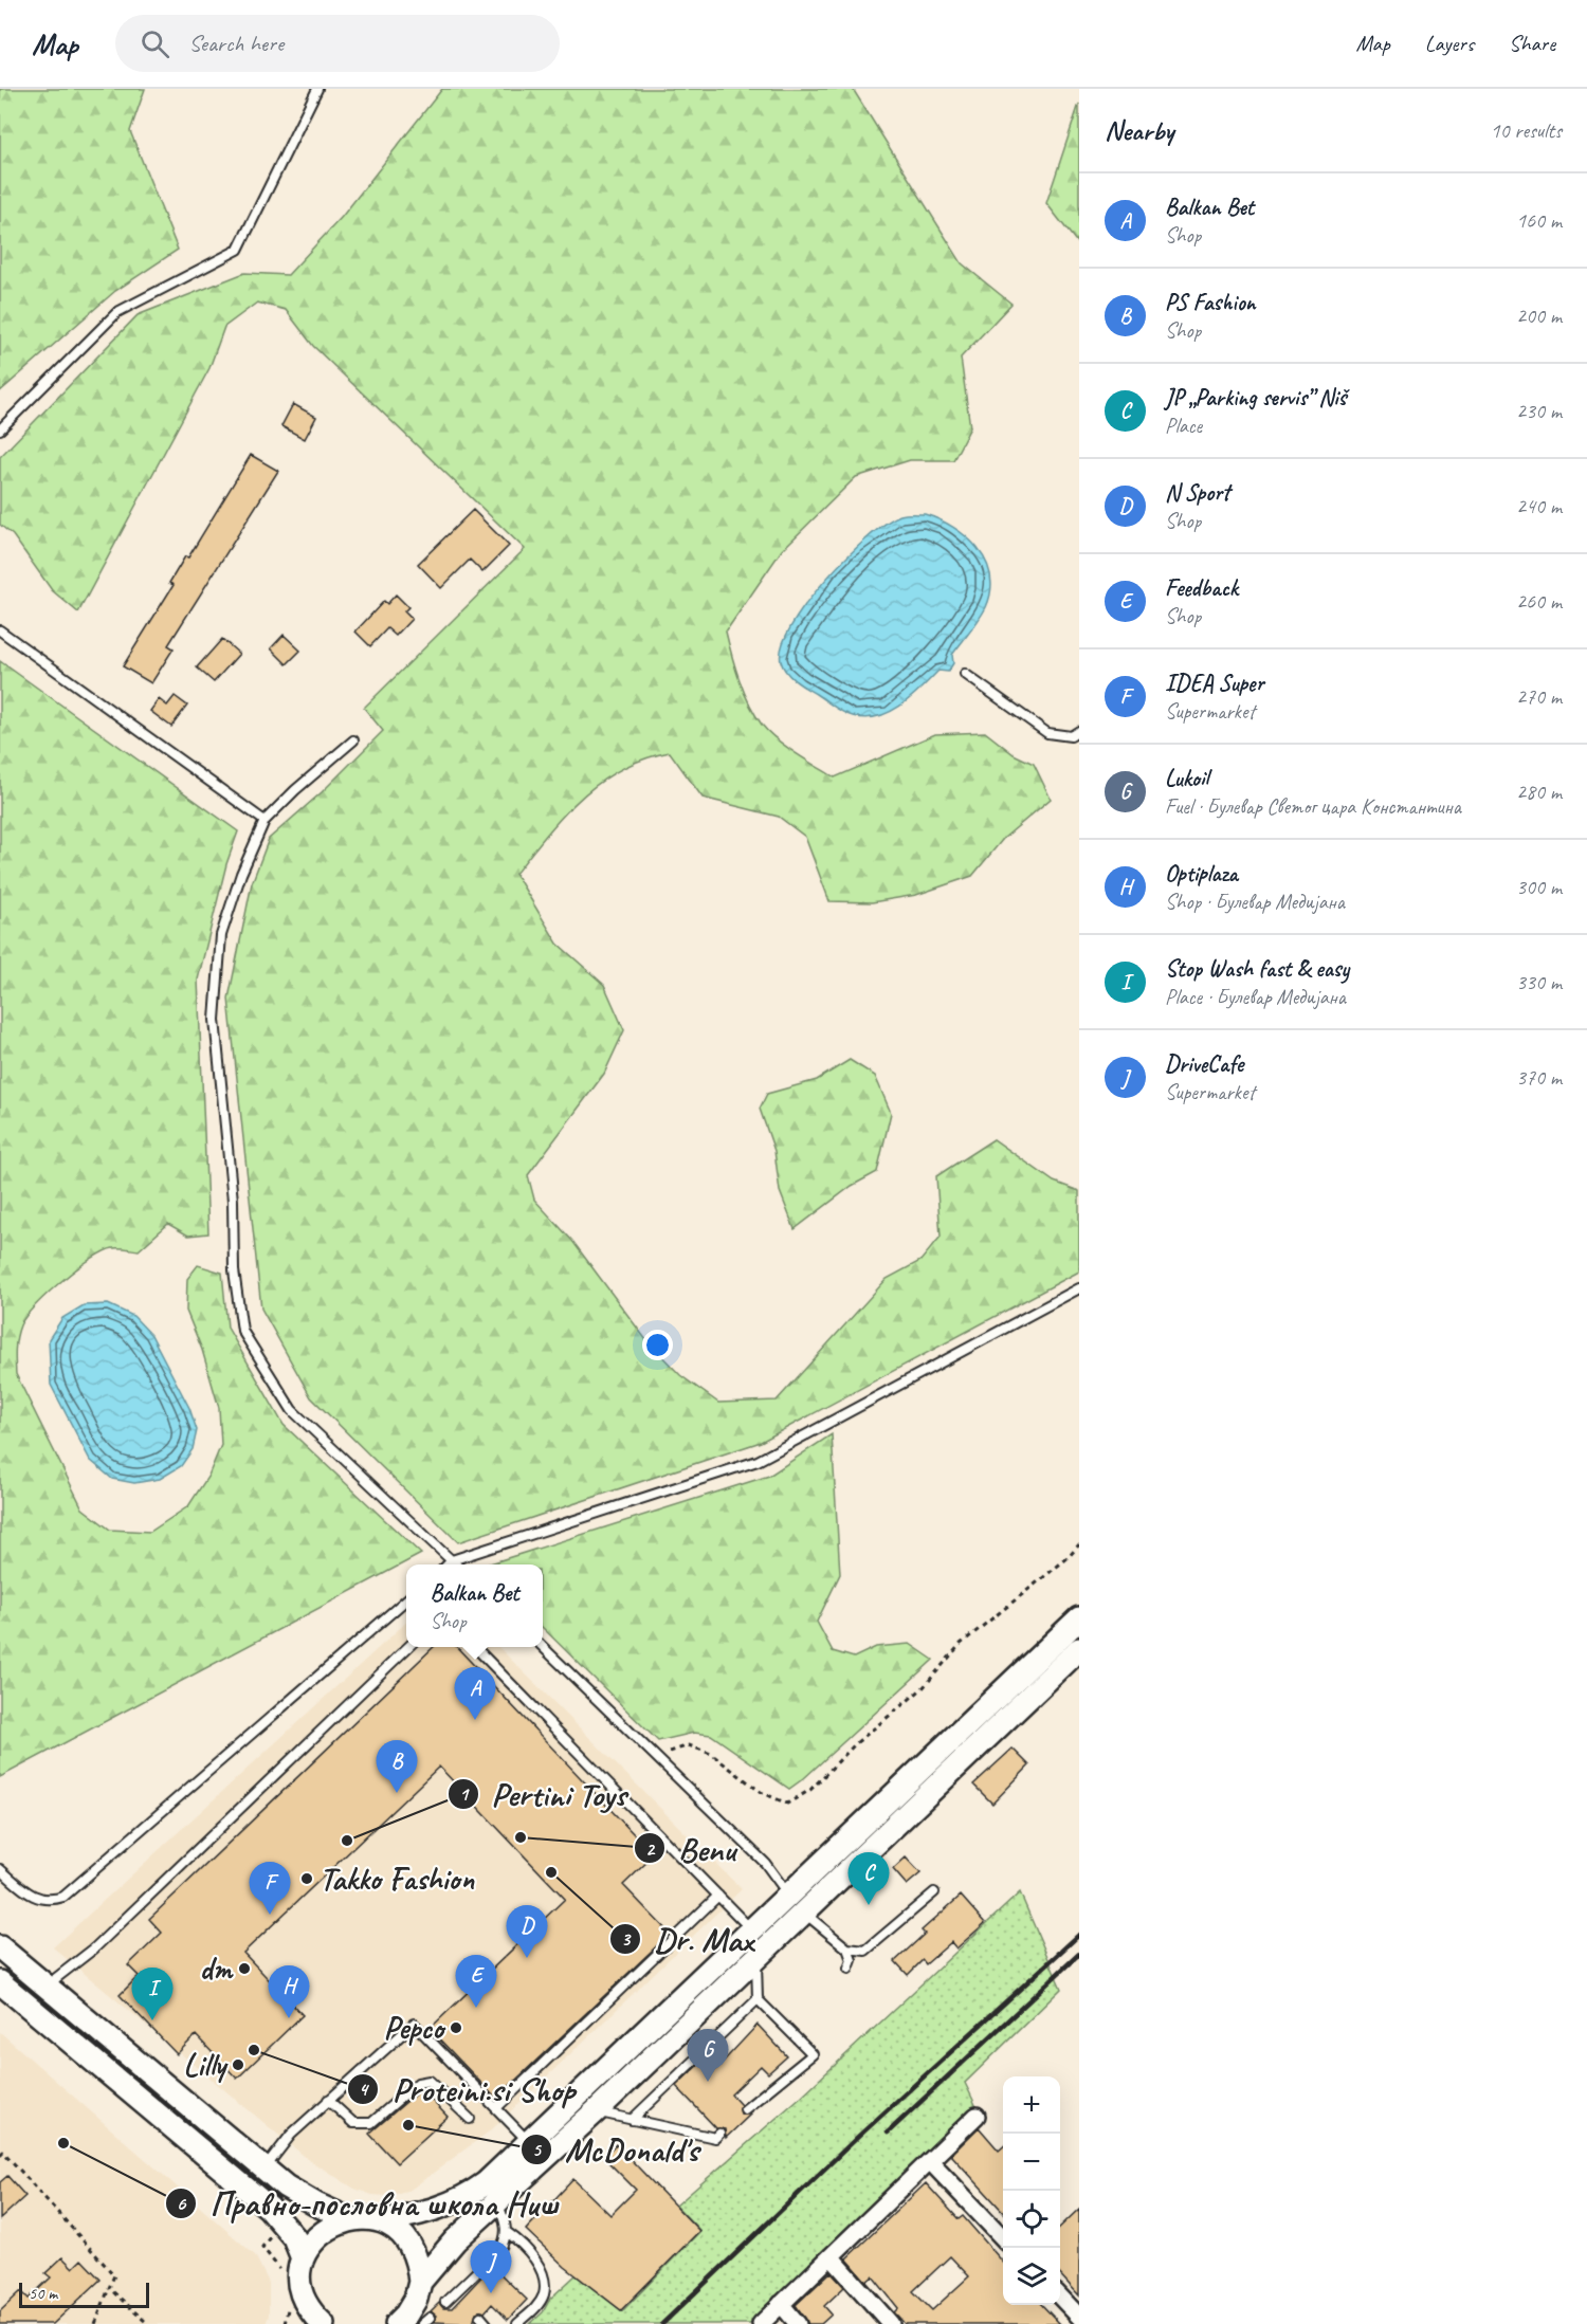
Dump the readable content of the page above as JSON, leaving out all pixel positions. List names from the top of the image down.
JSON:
{
  "places": [
    "Benu",
    "Pertini Toys",
    "Dr. Max",
    "Takko Fashion",
    "dm",
    "Pepco",
    "Proteini.si Shop",
    "Lilly",
    "McDonald's",
    "Правно-пословна школа Ниш"
  ],
  "scale_bar": "50 m",
  "page": {
    "header": "Map",
    "search": "Search here",
    "nav": ["Map", "Layers", "Share"],
    "heading": ["Nearby", "10 results"],
    "list": [
      {
        "mark": "A",
        "name": "Balkan Bet",
        "note": "Shop",
        "value": "160 m"
      },
      {
        "mark": "B",
        "name": "PS Fashion",
        "note": "Shop",
        "value": "200 m"
      },
      {
        "mark": "C",
        "name": "JP „Parking servis” Niš",
        "note": "Place",
        "value": "230 m"
      },
      {
        "mark": "D",
        "name": "N Sport",
        "note": "Shop",
        "value": "240 m"
      },
      {
        "mark": "E",
        "name": "Feedback",
        "note": "Shop",
        "value": "260 m"
      },
      {
        "mark": "F",
        "name": "IDEA Super",
        "note": "Supermarket",
        "value": "270 m"
      },
      {
        "mark": "G",
        "name": "Lukoil",
        "note": "Fuel · Булевар Светог цара Константина",
        "value": "280 m"
      },
      {
        "mark": "H",
        "name": "Optiplaza",
        "note": "Shop · Булевар Медијана",
        "value": "300 m"
      },
      {
        "mark": "I",
        "name": "Stop Wash fast & easy",
        "note": "Place · Булевар Медијана",
        "value": "330 m"
      },
      {
        "mark": "J",
        "name": "DriveCafe",
        "note": "Supermarket",
        "value": "370 m"
      }
    ],
    "popup": ["Balkan Bet", "Shop"],
    "pins": [
      "A",
      "B",
      "C",
      "F",
      "D",
      "E",
      "H",
      "I",
      "G",
      "J"
    ],
    "map_buttons": ["+", "−"],
    "scale": "50 m"
  }
}
